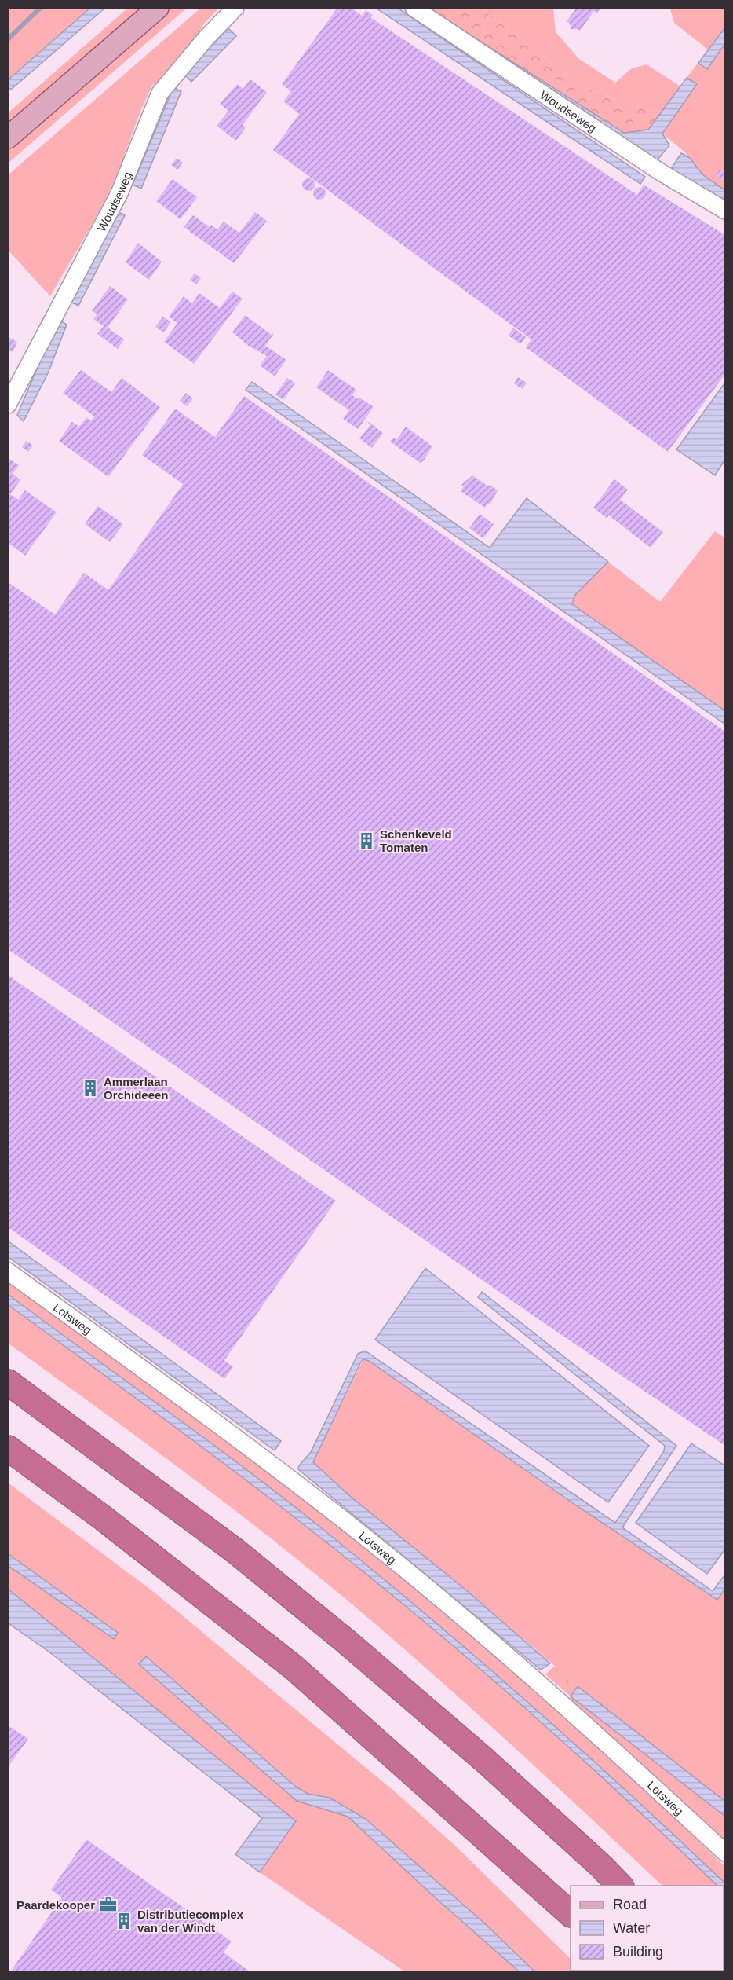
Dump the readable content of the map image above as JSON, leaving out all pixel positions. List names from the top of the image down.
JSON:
{
  "streets": {
    "street": ["Woudseweg", "Lotsweg"]
  },
  "places": {
    "building": ["Schenkeveld Tomaten", "Ammerlaan Orchideeen", "Distributiecomplex van der Windt"],
    "office": ["Paardekooper"]
  },
  "legend": ["Road", "Water", "Building"]
}
